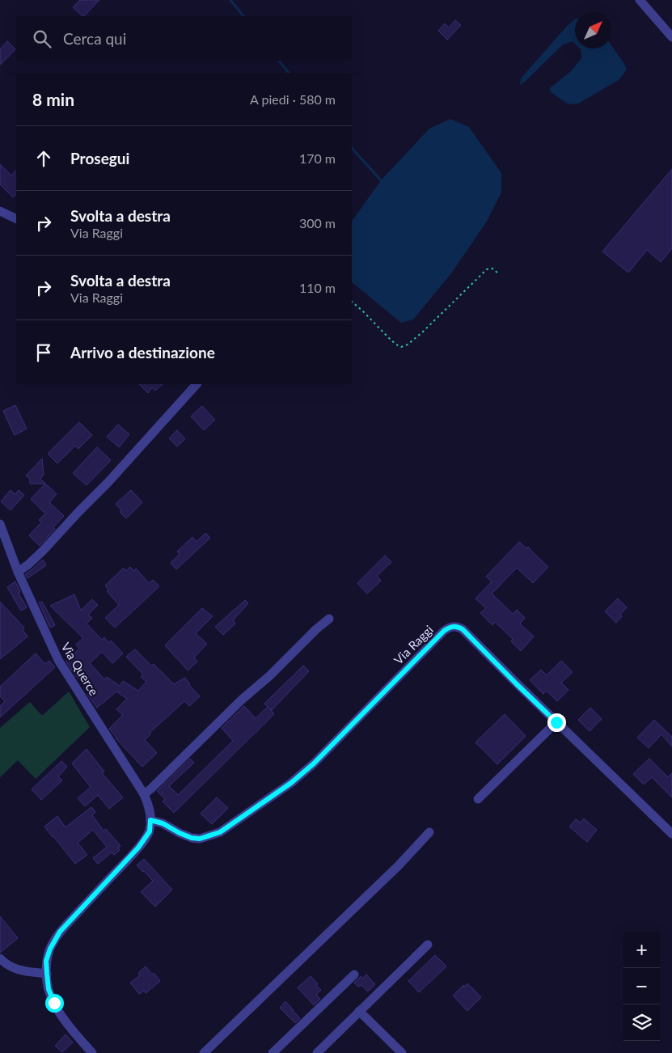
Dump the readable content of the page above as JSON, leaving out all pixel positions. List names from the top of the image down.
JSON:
{
  "streets": {
    "street": ["Via Raggi", "Via Querce"]
  },
  "crossings": [
    ["Via Raggi", "Via Querce"]
  ],
  "north": "top right",
  "page": {
    "search": "Cerca qui",
    "heading": ["8 min", "A piedi · 580 m"],
    "list": [
      ["Prosegui", "170 m"],
      ["Svolta a destra", "Via Raggi", "300 m"],
      ["Svolta a destra", "Via Raggi", "110 m"],
      "Arrivo a destinazione"
    ],
    "map_buttons": ["+", "−"]
  }
}
